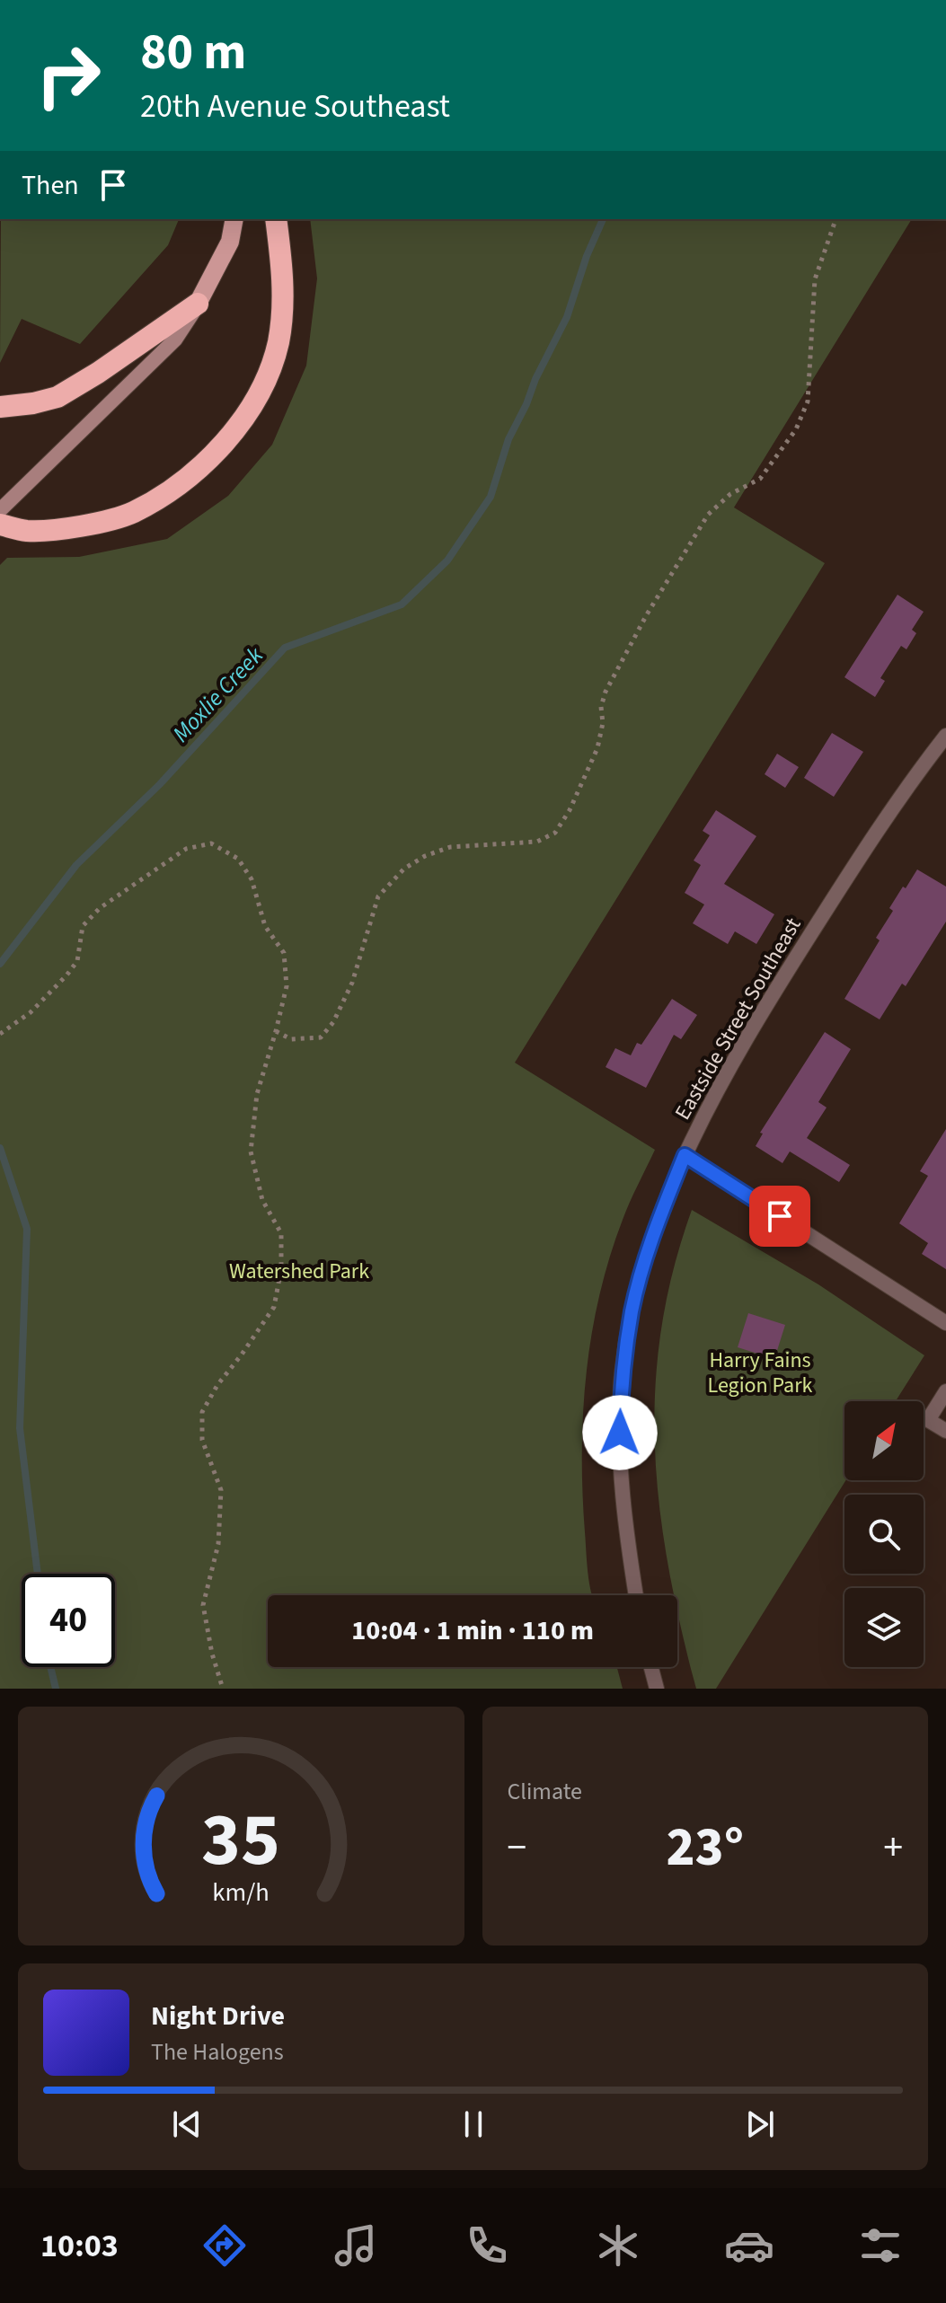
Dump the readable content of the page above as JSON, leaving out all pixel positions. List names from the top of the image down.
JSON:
{
  "streets": {
    "street": ["Eastside Street Southeast"]
  },
  "water": ["Moxlie Creek"],
  "parks": ["Watershed Park", "Harry Fains Legion Park"],
  "north": "top right",
  "page": {
    "turn": ["80 m", "20th Avenue Southeast"],
    "then": "Then",
    "limit": "40",
    "trip": "10:04 · 1 min · 110 m",
    "tile": "Climate",
    "heat": ["−", "23°", "+"],
    "song": ["Night Drive", "The Halogens"],
    "tabs": "10:03",
    "gauge": ["35", "km/h"]
  }
}
